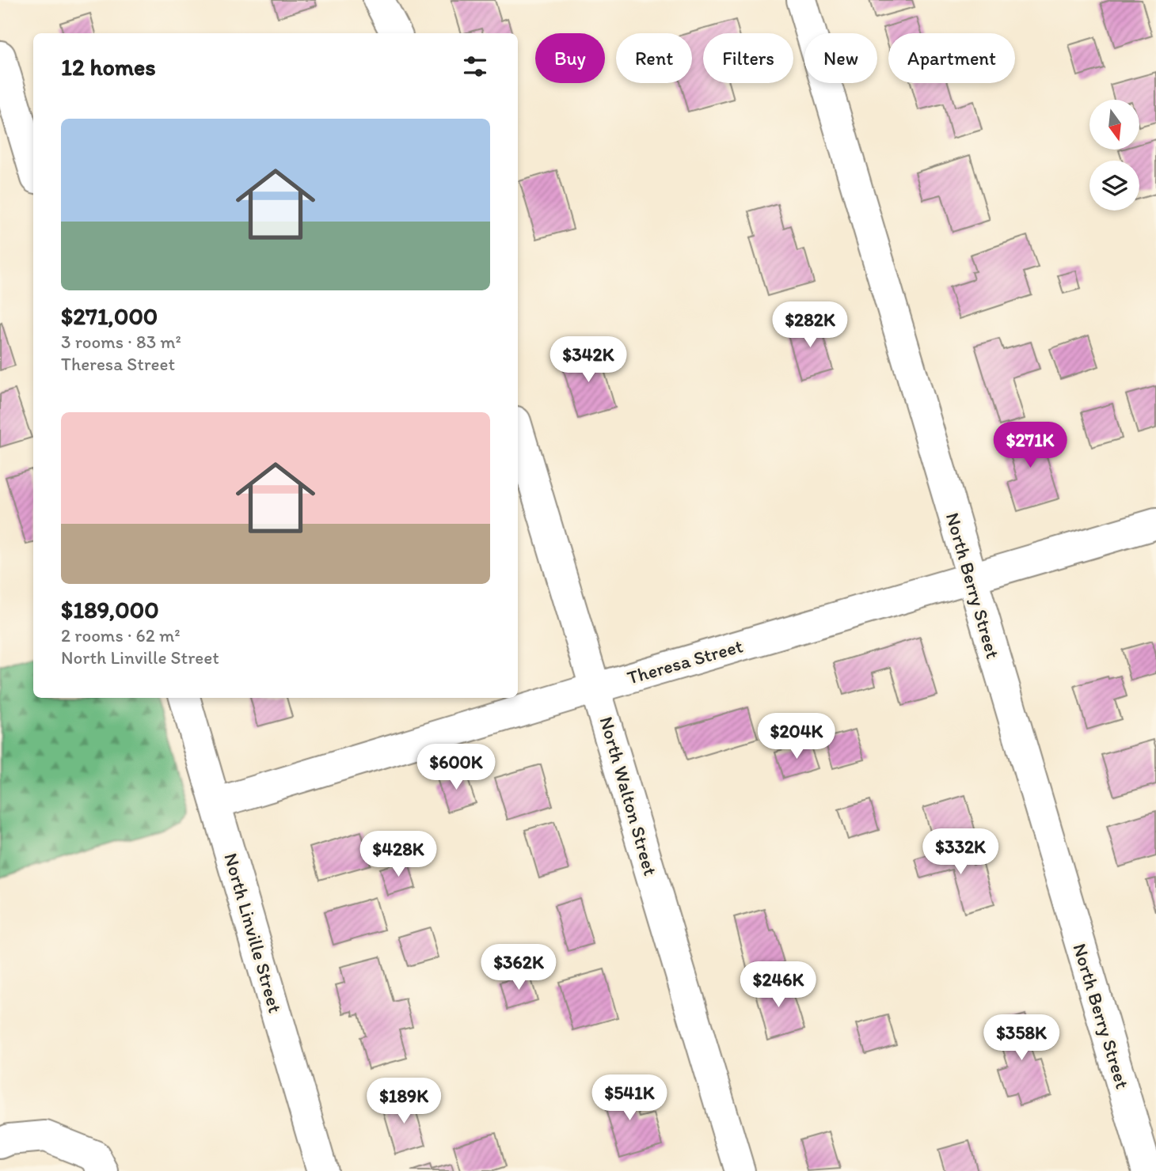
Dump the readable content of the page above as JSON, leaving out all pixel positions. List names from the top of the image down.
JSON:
{
  "streets": {
    "street": [
      "North Berry Street",
      "Theresa Street",
      "North Walton Street",
      "North Linville Street"
    ]
  },
  "crossings": [
    ["North Berry Street", "Theresa Street"],
    ["Theresa Street", "North Walton Street"],
    ["Theresa Street", "North Linville Street"]
  ],
  "north": "bottom",
  "page": {
    "chip": [
      "Buy",
      "Rent",
      "Filters",
      "New",
      "Apartment"
    ],
    "heading": "12 homes",
    "list": [
      {
        "name": "$271,000",
        "note": "3 rooms · 83 m² · Theresa Street"
      },
      {
        "name": "$189,000",
        "note": "2 rooms · 62 m² · North Linville Street"
      }
    ],
    "price": [
      "$282K",
      "$342K",
      "$271K",
      "$204K",
      "$600K",
      "$332K",
      "$428K",
      "$362K",
      "$246K",
      "$358K",
      "$541K",
      "$189K"
    ]
  }
}
